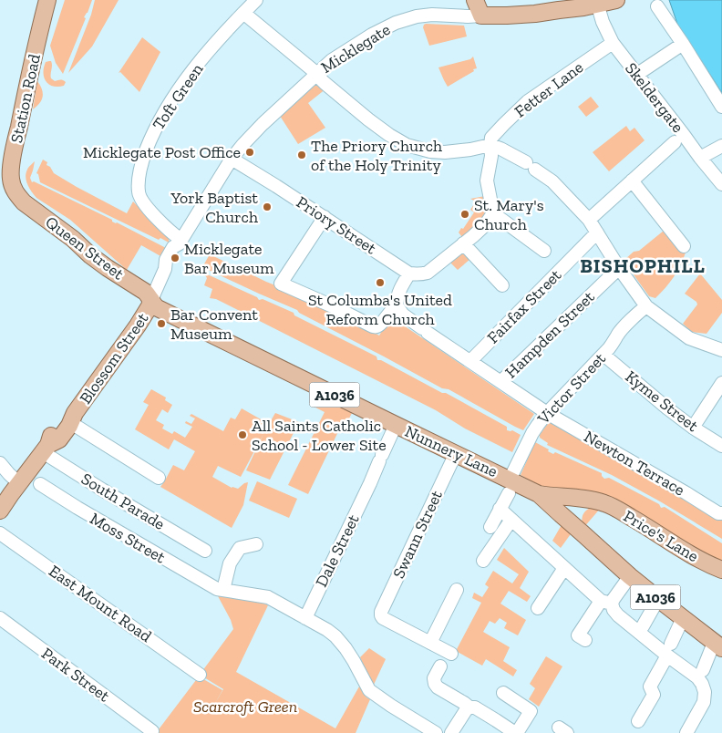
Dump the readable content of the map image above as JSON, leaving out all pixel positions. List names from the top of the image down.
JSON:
{
  "streets": {
    "main road": [
      "Micklegate",
      "Station Road",
      "Queen Street",
      "Blossom Street",
      "A1036",
      "Nunnery Lane",
      "Price's Lane"
    ],
    "street": [
      "Fetter Lane",
      "Toft Green",
      "Skeldergate",
      "Priory Street",
      "Fairfax Street",
      "Hampden Street",
      "Victor Street",
      "Kyme Street",
      "Newton Terrace",
      "South Parade",
      "Swann Street",
      "Moss Street",
      "Dale Street",
      "East Mount Road",
      "Park Street"
    ]
  },
  "crossings": [
    ["Micklegate", "Toft Green"],
    ["Micklegate", "Skeldergate"],
    ["Micklegate", "Priory Street"],
    ["Micklegate", "Blossom Street"],
    ["Fetter Lane", "Skeldergate"],
    ["Toft Green", "Blossom Street"],
    ["Station Road", "Queen Street"],
    ["Queen Street", "Blossom Street"],
    ["Queen Street", "Nunnery Lane"],
    ["Fairfax Street", "Newton Terrace"],
    ["Hampden Street", "Newton Terrace"],
    ["Blossom Street", "Nunnery Lane"],
    ["Blossom Street", "South Parade"],
    ["Victor Street", "Kyme Street"],
    ["Victor Street", "Nunnery Lane"],
    ["Victor Street", "Newton Terrace"],
    ["Nunnery Lane", "Swann Street"],
    ["Nunnery Lane", "Price's Lane"],
    ["Nunnery Lane", "Dale Street"]
  ],
  "districts": ["BISHOPHILL"],
  "parks": ["Scarcroft Green"],
  "places": [
    "Micklegate Post Office",
    "The Priory Church of the Holy Trinity",
    "York Baptist Church",
    "St. Mary's Church",
    "Micklegate Bar Museum",
    "St Columba's United Reform Church",
    "Bar Convent Museum",
    "All Saints Catholic School - Lower Site"
  ]
}
